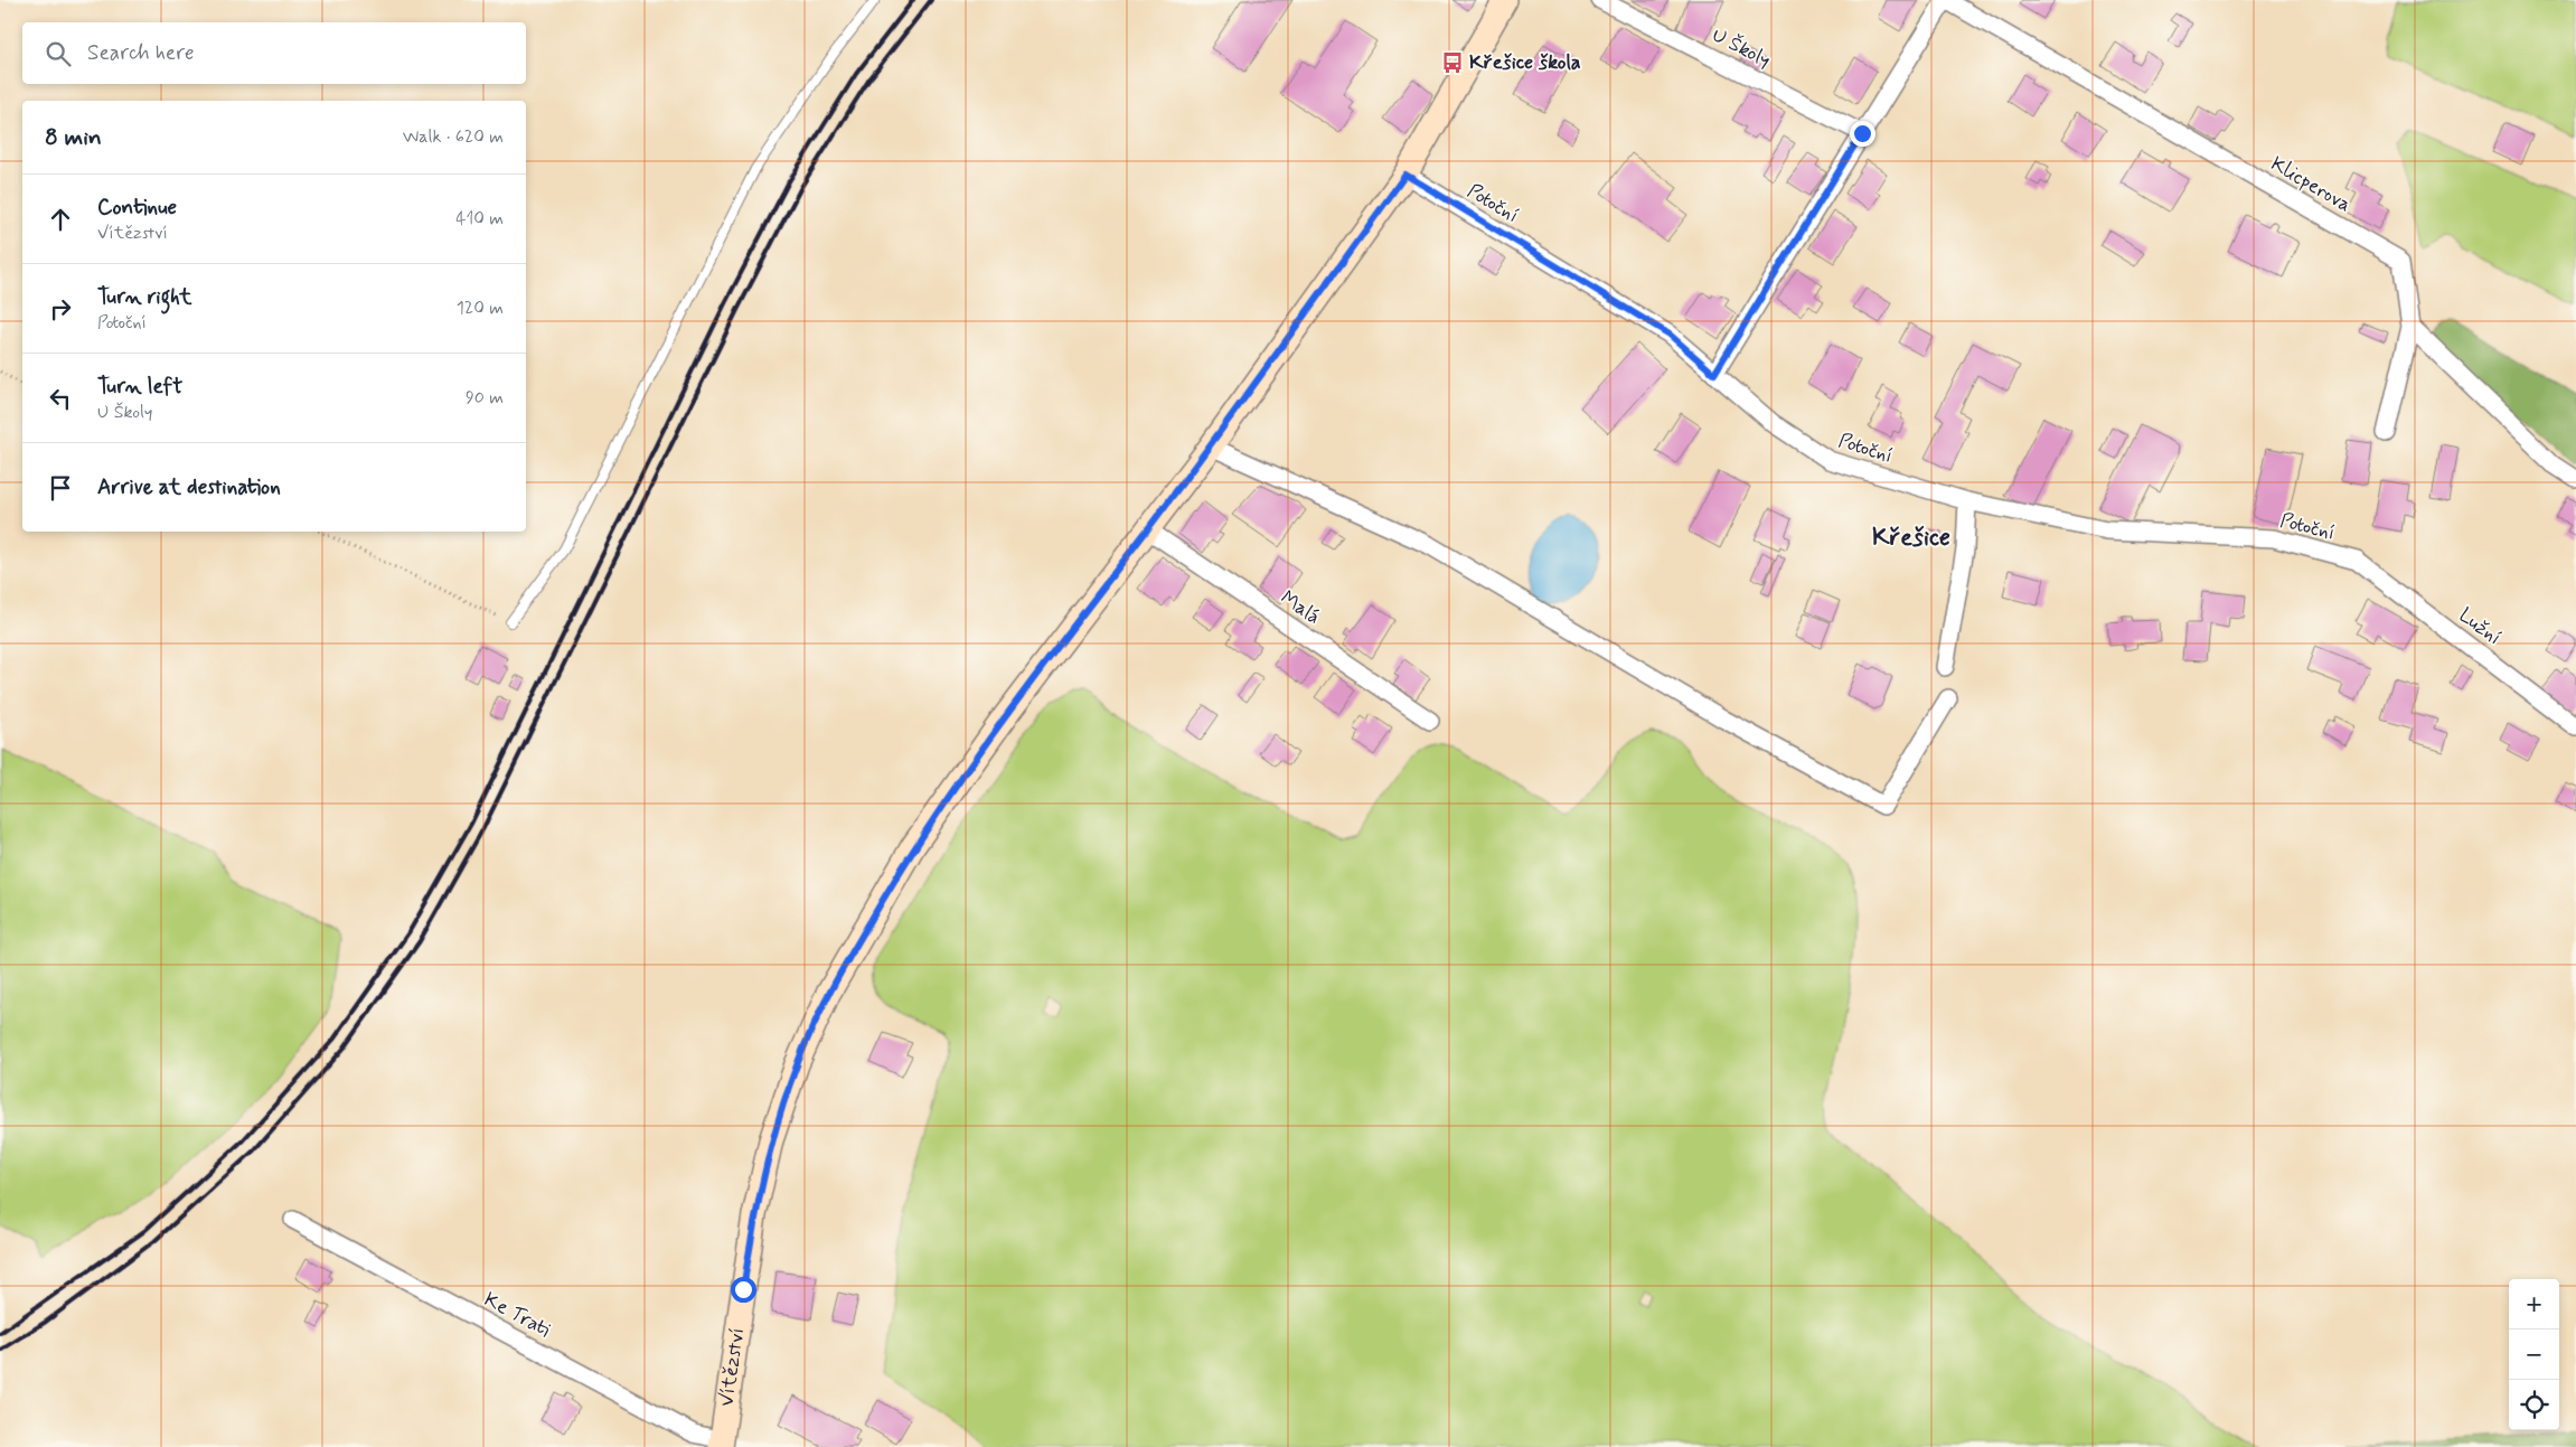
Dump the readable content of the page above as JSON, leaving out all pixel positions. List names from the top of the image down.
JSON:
{
  "streets": {
    "main road": ["Vítězství"],
    "street": [
      "U Školy",
      "Klicperova",
      "Potoční",
      "Malá",
      "Lužní",
      "Ke Trati"
    ]
  },
  "crossings": [
    ["Potoční", "Lužní"],
    ["Potoční", "Vítězství"],
    ["Malá", "Vítězství"],
    ["Ke Trati", "Vítězství"]
  ],
  "districts": ["Křešice"],
  "places": {
    "bus stop": ["Křešice škola"]
  },
  "page": {
    "search": "Search here",
    "heading": ["8 min", "Walk · 620 m"],
    "list": [
      ["Continue", "Vítězství", "410 m"],
      ["Turn right", "Potoční", "120 m"],
      ["Turn left", "U Školy", "90 m"],
      "Arrive at destination"
    ],
    "map_buttons": ["+", "−"]
  }
}
